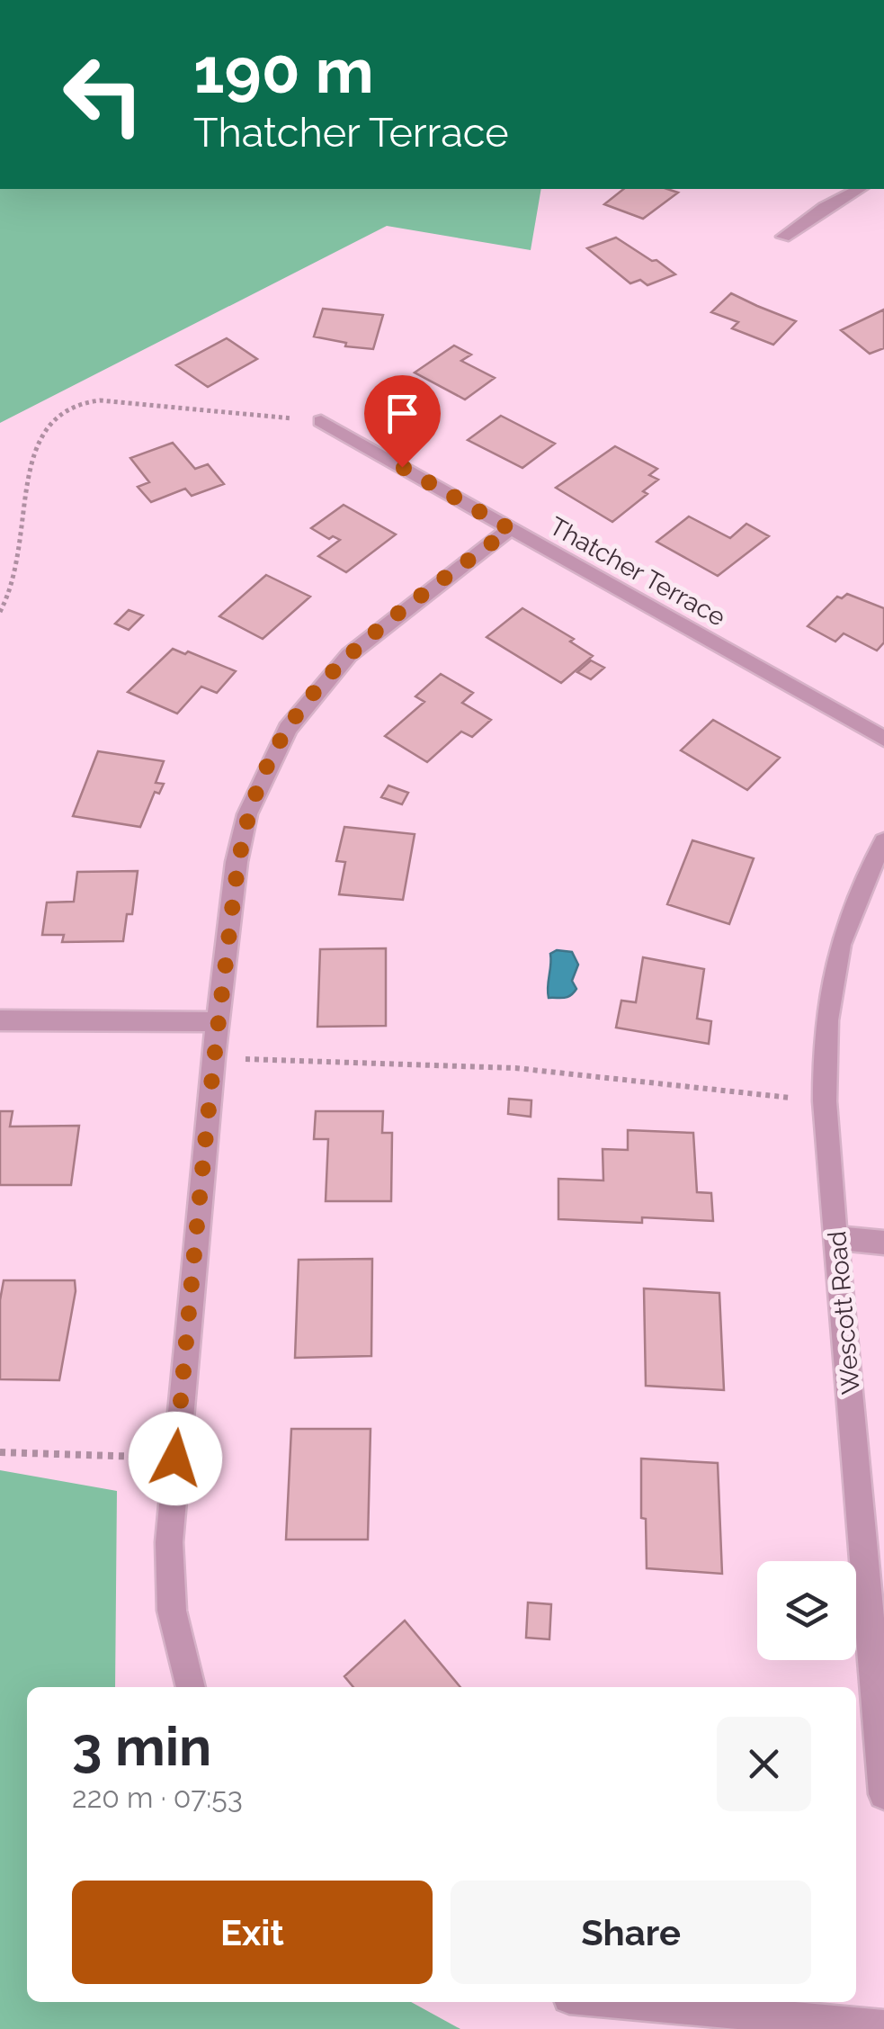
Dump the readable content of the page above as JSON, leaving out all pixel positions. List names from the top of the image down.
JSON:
{
  "streets": {
    "street": ["Thatcher Terrace", "Wescott Road"]
  },
  "page": {
    "turn": ["190 m", "Thatcher Terrace"],
    "heading": ["3 min", "220 m · 07:53"],
    "buttons": ["Exit", "Share"]
  }
}
